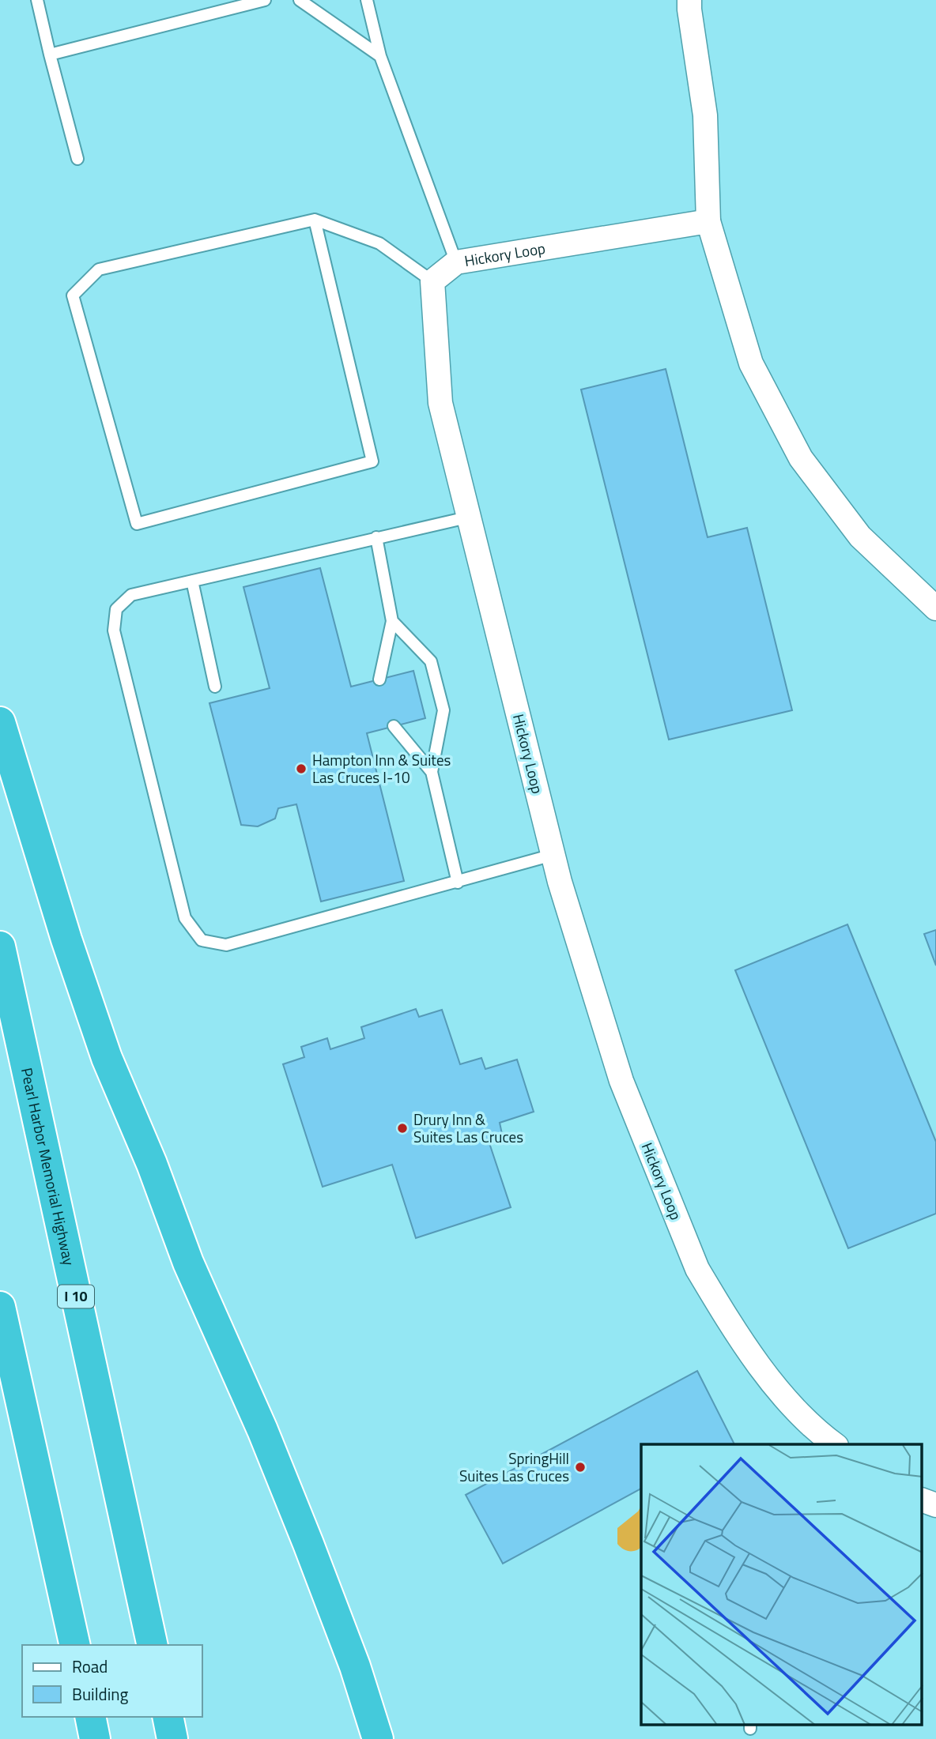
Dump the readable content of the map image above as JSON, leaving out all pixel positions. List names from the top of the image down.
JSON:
{
  "streets": {
    "highway": ["Pearl Harbor Memorial Highway", "I 10"],
    "street": ["Hickory Loop"]
  },
  "places": ["Hampton Inn & Suites Las Cruces I-10", "Drury Inn & Suites Las Cruces", "SpringHill Suites Las Cruces"],
  "legend": ["Road", "Building"]
}
